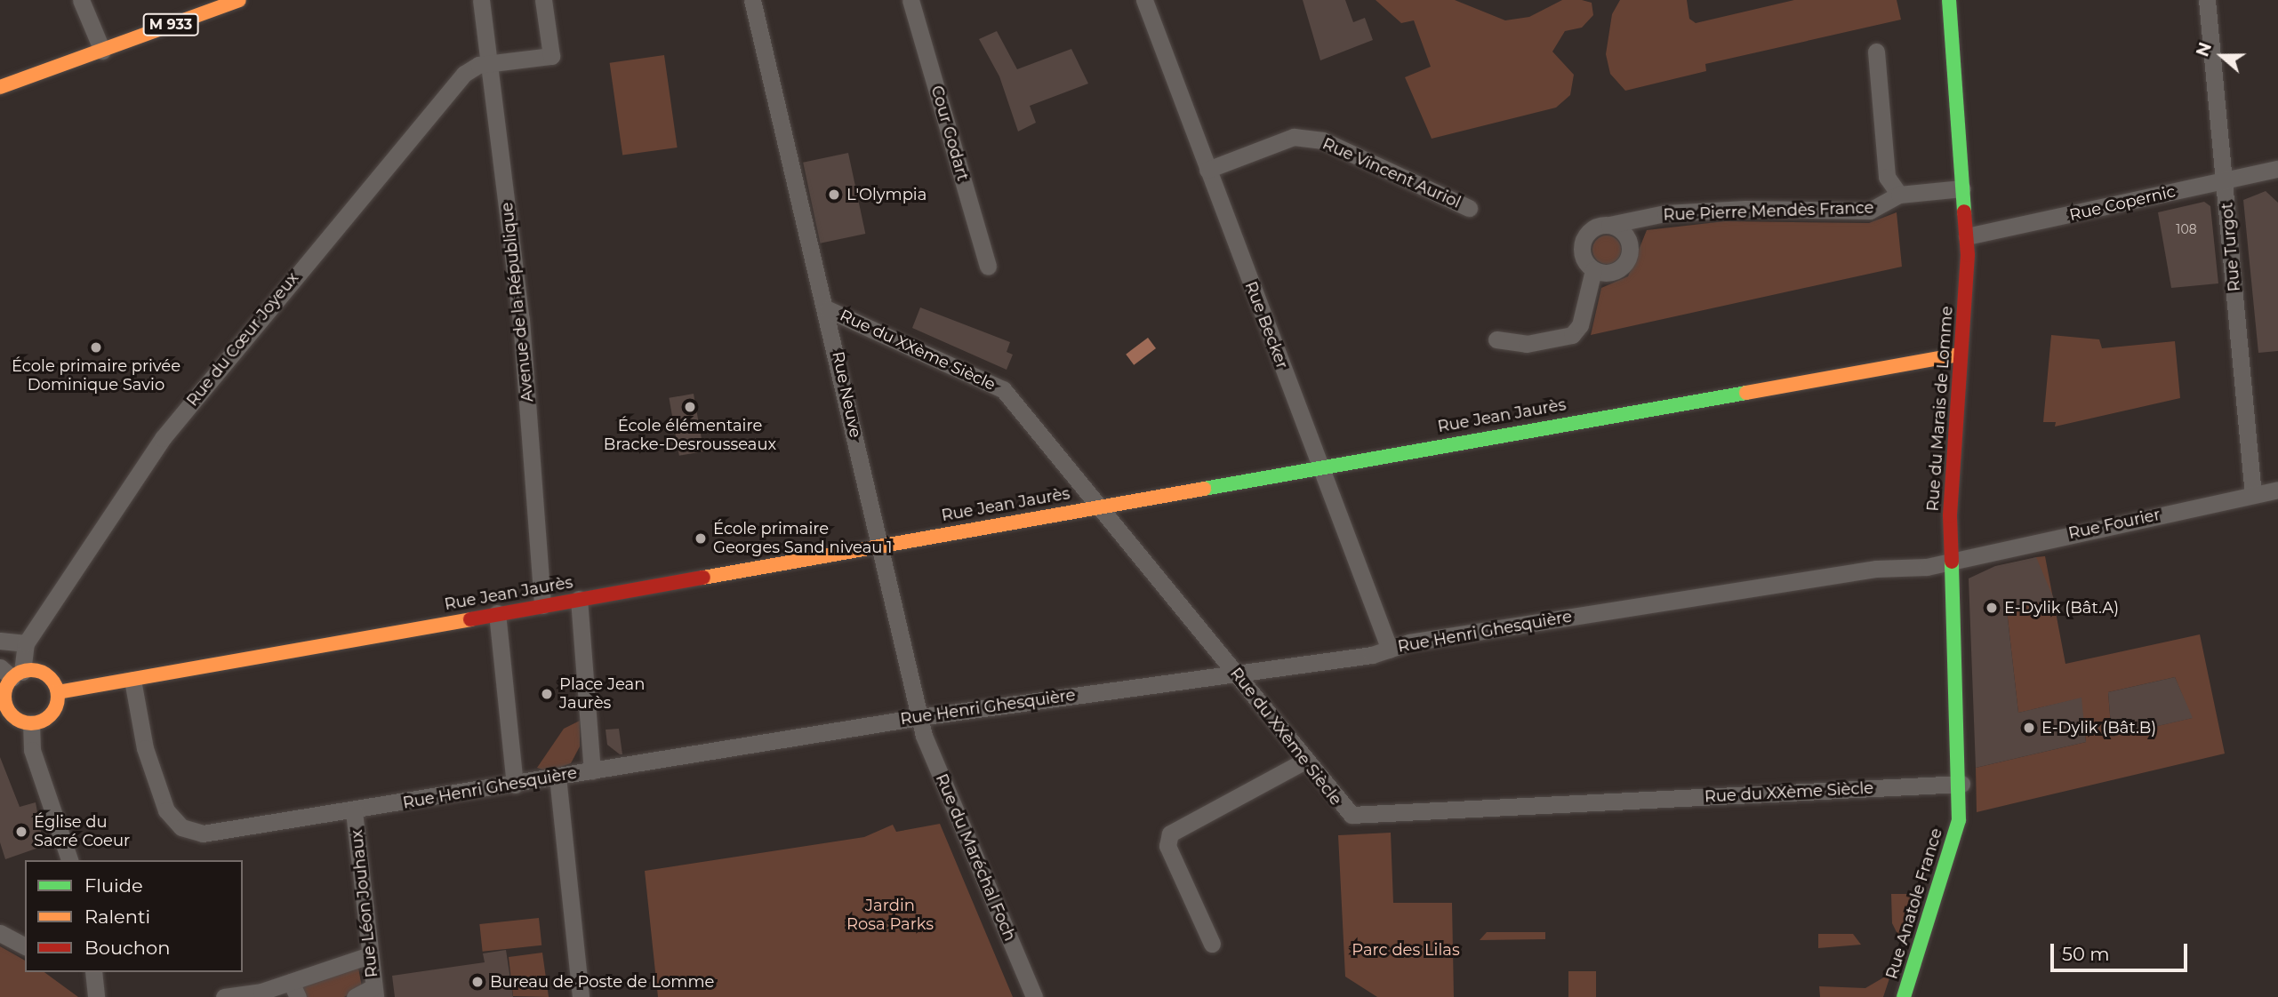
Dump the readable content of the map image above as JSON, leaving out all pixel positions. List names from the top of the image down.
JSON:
{
  "streets": {
    "street": [
      "M 933",
      "Cour Godart",
      "Rue Vincent Auriol",
      "Rue Copernic",
      "Rue Pierre Mendès France",
      "Rue Turgot",
      "Avenue de la République",
      "Rue Becker",
      "Rue du Cœur Joyeux",
      "Rue du XXème Siècle",
      "Rue Neuve",
      "Rue du Marais de Lomme",
      "Rue Jean Jaurès",
      "Rue Fourier",
      "Rue Henri Ghesquière",
      "Rue du Maréchal Foch",
      "Rue Léon Jouhaux",
      "Rue Anatole France"
    ]
  },
  "crossings": [
    ["Rue Vincent Auriol", "Rue Becker"],
    ["Rue Copernic", "Rue Turgot"],
    ["Rue Copernic", "Rue du Marais de Lomme"],
    ["Rue Pierre Mendès France", "Rue du Marais de Lomme"],
    ["Rue Turgot", "Rue Fourier"],
    ["Avenue de la République", "Rue du Cœur Joyeux"],
    ["Avenue de la République", "Rue Jean Jaurès"],
    ["Rue Becker", "Rue Jean Jaurès"],
    ["Rue Becker", "Rue Henri Ghesquière"],
    ["Rue du Cœur Joyeux", "Rue Jean Jaurès"],
    ["Rue du XXème Siècle", "Rue Neuve"],
    ["Rue du XXème Siècle", "Rue du Marais de Lomme"],
    ["Rue du XXème Siècle", "Rue Jean Jaurès"],
    ["Rue du XXème Siècle", "Rue Henri Ghesquière"],
    ["Rue Neuve", "Rue Jean Jaurès"],
    ["Rue Neuve", "Rue Henri Ghesquière"],
    ["Rue Neuve", "Rue du Maréchal Foch"],
    ["Rue du Marais de Lomme", "Rue Jean Jaurès"],
    ["Rue du Marais de Lomme", "Rue Fourier"],
    ["Rue du Marais de Lomme", "Rue Henri Ghesquière"],
    ["Rue du Marais de Lomme", "Rue Anatole France"],
    ["Rue Jean Jaurès", "Rue Henri Ghesquière"],
    ["Rue Fourier", "Rue Henri Ghesquière"],
    ["Rue Henri Ghesquière", "Rue du Maréchal Foch"],
    ["Rue Henri Ghesquière", "Rue Léon Jouhaux"]
  ],
  "parks": ["Jardin Rosa Parks", "Parc des Lilas"],
  "places": [
    "L'Olympia",
    "École primaire privée Dominique Savio",
    "École élémentaire Bracke-Desrousseaux",
    "École primaire Georges Sand niveau 1",
    "E-Dylik (Bât.A)",
    "Place Jean Jaurès",
    "E-Dylik (Bât.B)",
    "Église du Sacré Coeur",
    "Bureau de Poste de Lomme"
  ],
  "house_numbers": ["108"],
  "legend": ["Fluide", "Ralenti", "Bouchon"],
  "scale_bar": "50 m",
  "north": "left"
}
